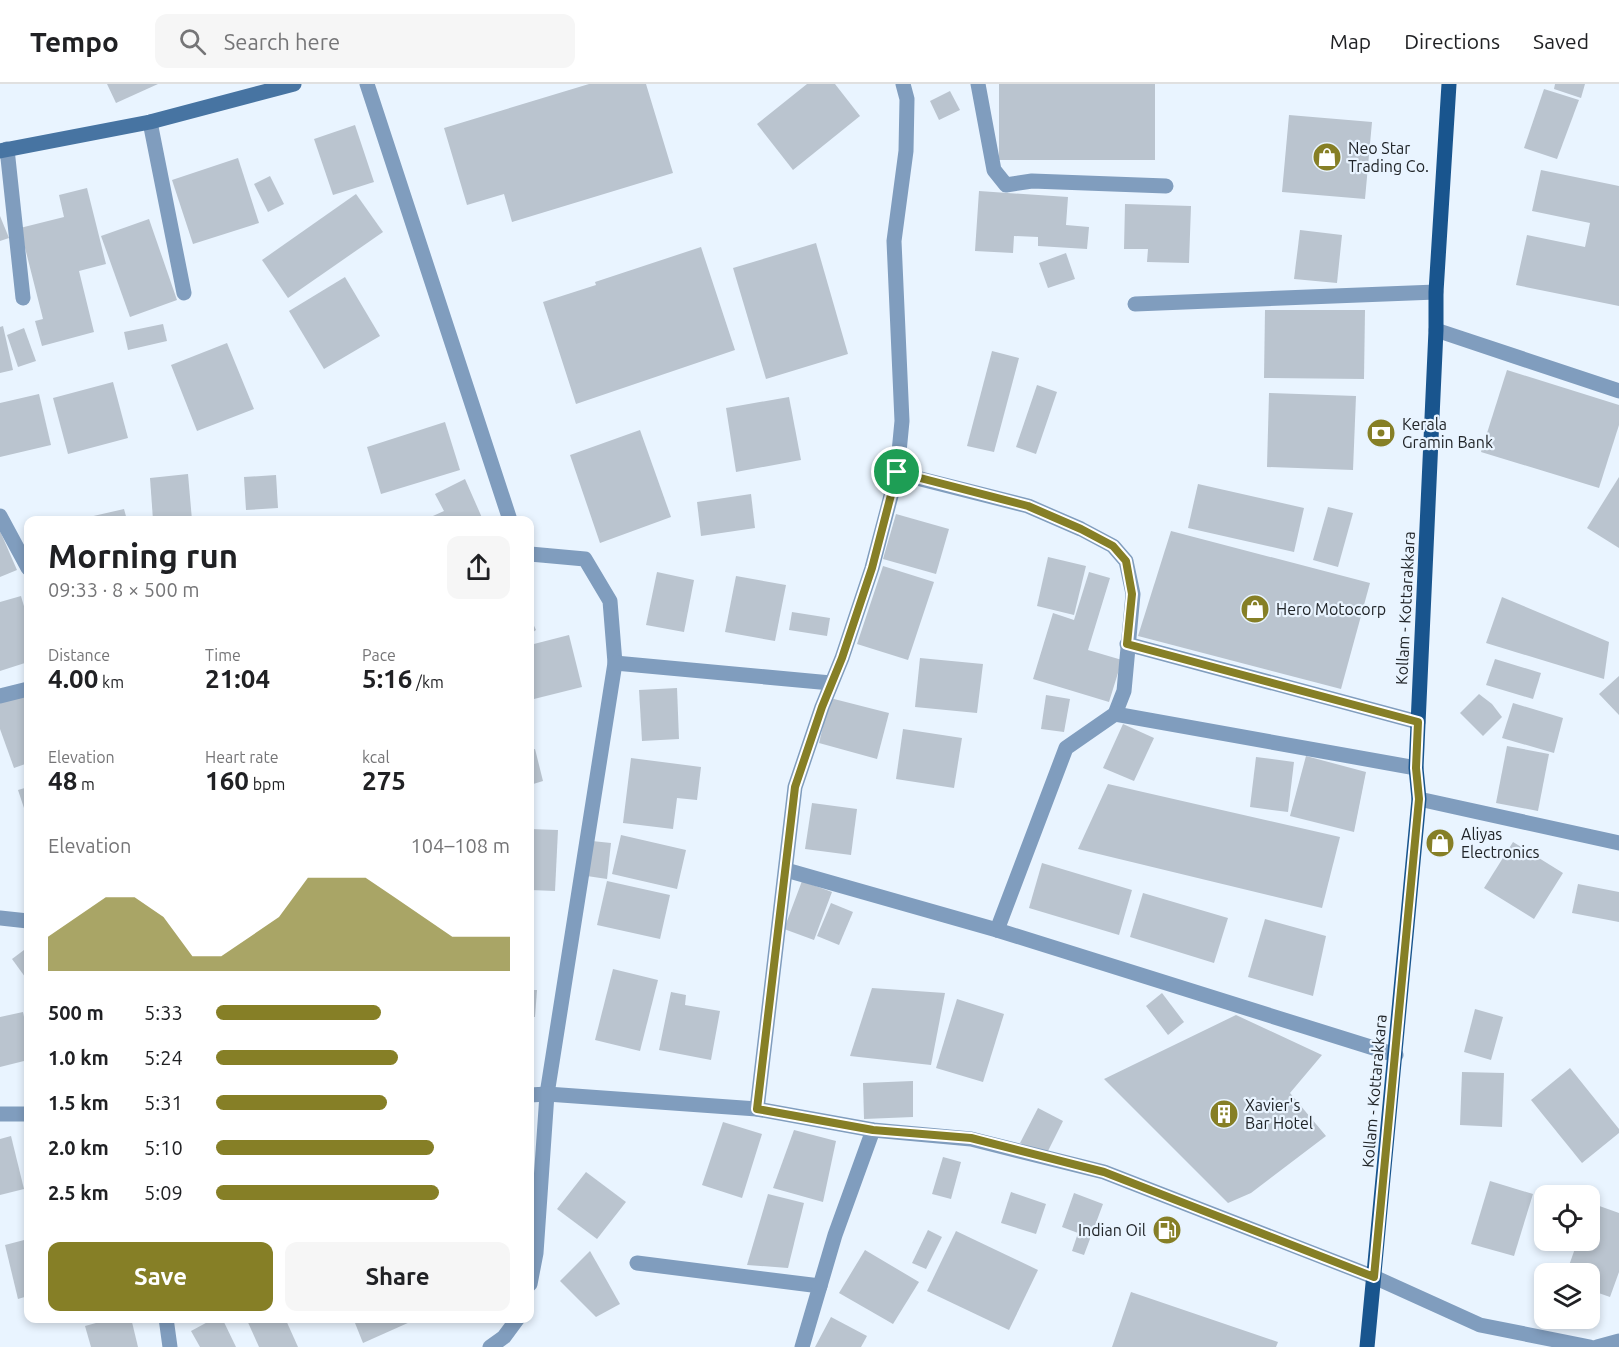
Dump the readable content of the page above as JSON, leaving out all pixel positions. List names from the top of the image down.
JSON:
{
  "streets": {
    "main road": ["Kollam - Kottarakkara"]
  },
  "places": {
    "shop": ["Neo Star Trading Co.", "Hero Motocorp", "Aliyas Electronics"],
    "bank": ["Kerala Gramin Bank"],
    "building": ["Xavier's Bar Hotel"],
    "fuel station": ["Indian Oil"]
  },
  "page": {
    "header": "Tempo",
    "search": "Search here",
    "nav": ["Map", "Directions", "Saved"],
    "heading": ["Morning run", "09:33 · 8 × 500 m"],
    "stats": [
      ["Distance", "4.00 km"],
      ["Time", "21:04"],
      ["Pace", "5:16 /km"],
      ["Elevation", "48 m"],
      ["Heart rate", "160 bpm"],
      ["kcal", "275"]
    ],
    "chart": ["Elevation", "104–108 m"],
    "list": [
      {
        "name": "500 m",
        "note": "5:33"
      },
      {
        "name": "1.0 km",
        "note": "5:24"
      },
      {
        "name": "1.5 km",
        "note": "5:31"
      },
      {
        "name": "2.0 km",
        "note": "5:10"
      },
      {
        "name": "2.5 km",
        "note": "5:09"
      }
    ],
    "buttons": ["Save", "Share"]
  }
}
